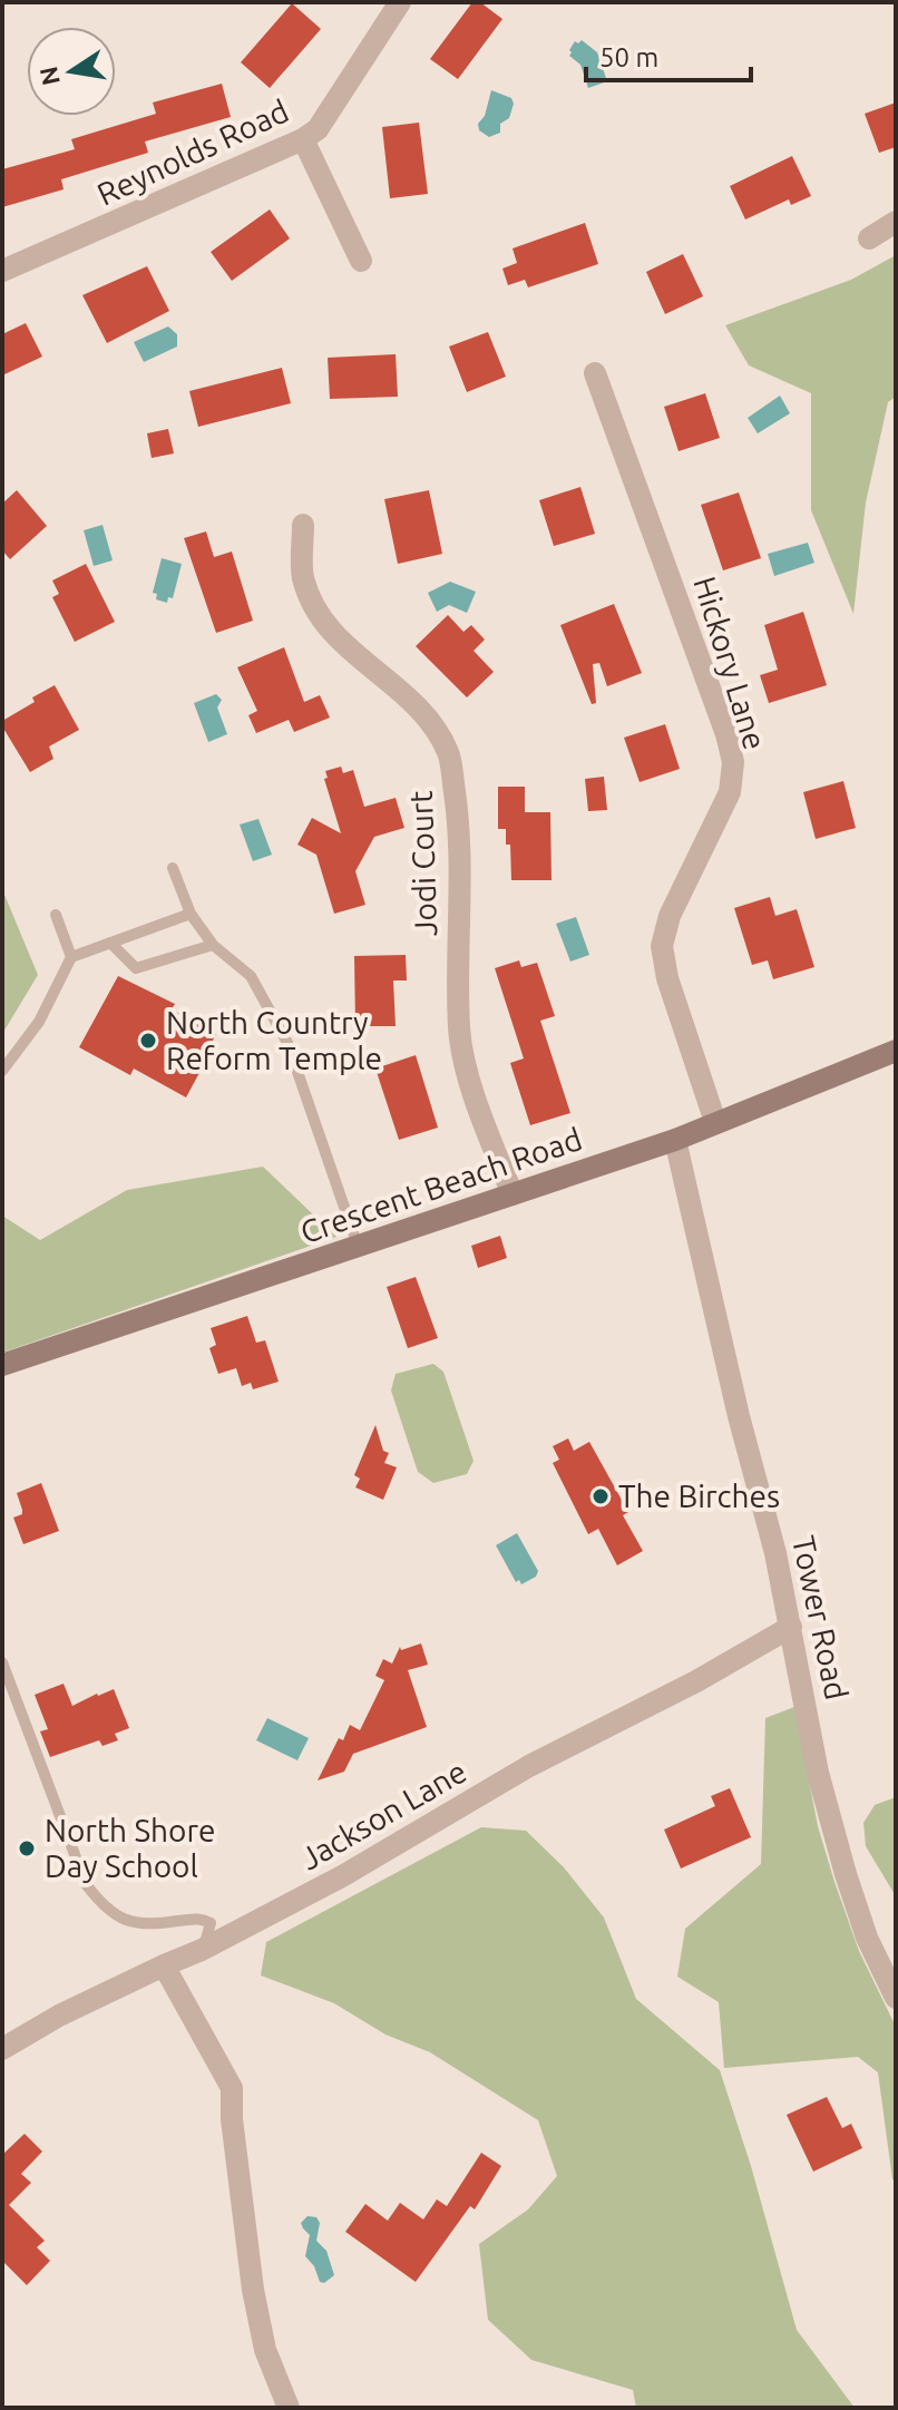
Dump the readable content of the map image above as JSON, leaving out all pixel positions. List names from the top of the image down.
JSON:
{
  "streets": {
    "street": [
      "Reynolds Road",
      "Hickory Lane",
      "Jodi Court",
      "Crescent Beach Road",
      "Tower Road",
      "Jackson Lane"
    ]
  },
  "crossings": [
    ["Hickory Lane", "Crescent Beach Road"],
    ["Jodi Court", "Crescent Beach Road"],
    ["Crescent Beach Road", "Tower Road"],
    ["Tower Road", "Jackson Lane"]
  ],
  "places": ["North Country Reform Temple", "The Birches", "North Shore Day School"],
  "scale_bar": "50 m",
  "north": "left"
}
